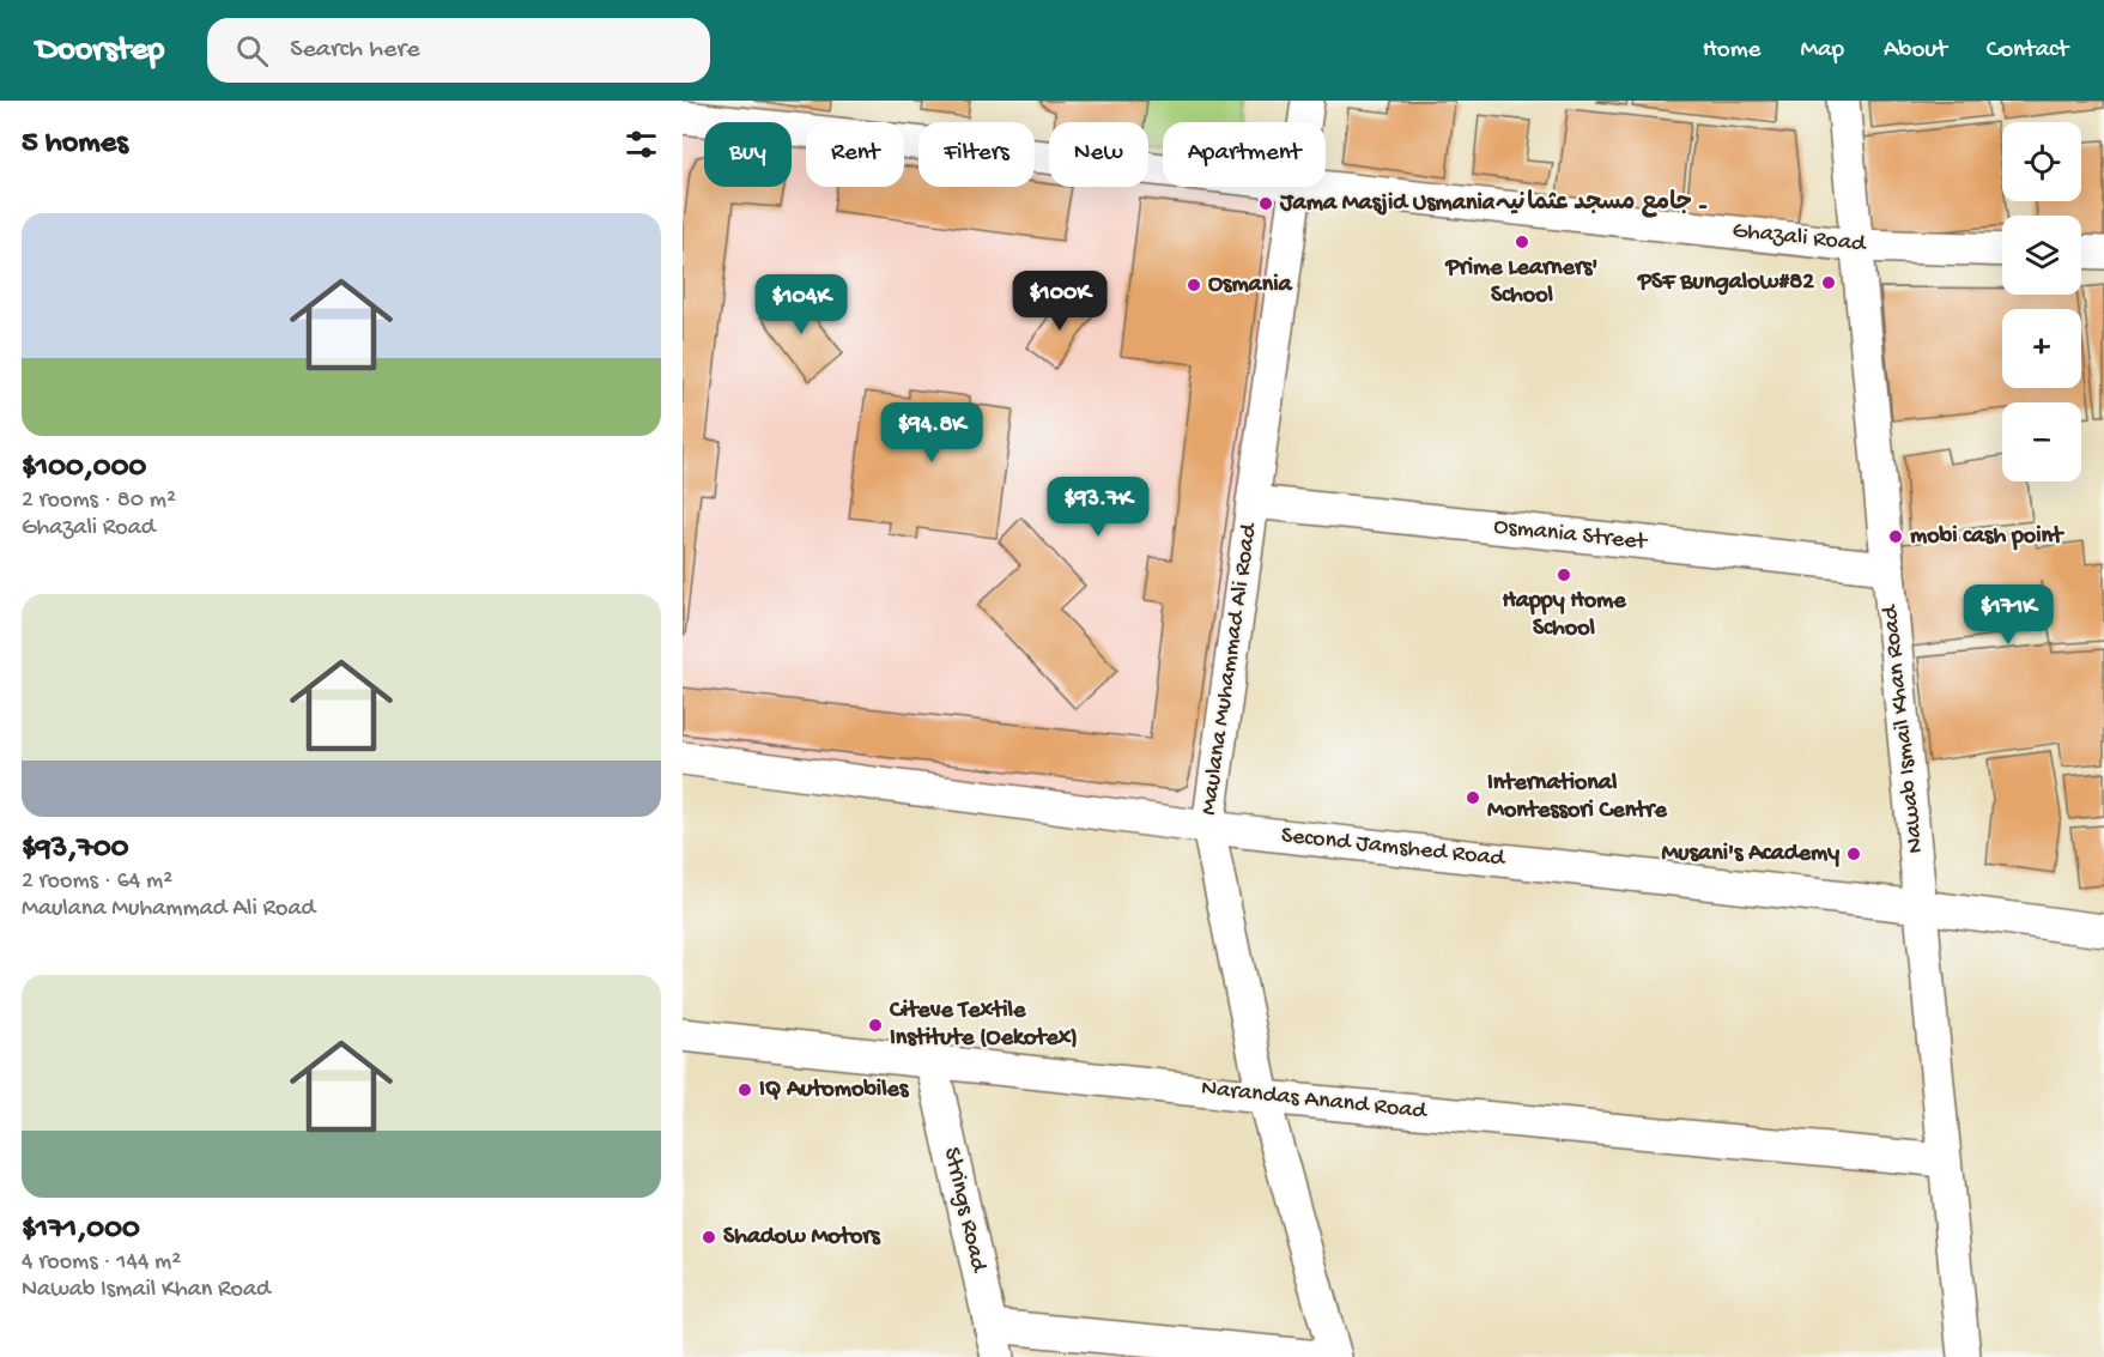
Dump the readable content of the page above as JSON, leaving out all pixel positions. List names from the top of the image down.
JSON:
{
  "streets": {
    "street": [
      "Ghazali Road",
      "Osmania Street",
      "Maulana Muhammad Ali Road",
      "Nawab Ismail Khan Road",
      "Second Jamshed Road",
      "Narandas Anand Road",
      "Strings Road"
    ]
  },
  "crossings": [
    ["Ghazali Road", "Nawab Ismail Khan Road"],
    ["Osmania Street", "Maulana Muhammad Ali Road"],
    ["Osmania Street", "Nawab Ismail Khan Road"],
    ["Maulana Muhammad Ali Road", "Second Jamshed Road"],
    ["Maulana Muhammad Ali Road", "Narandas Anand Road"],
    ["Nawab Ismail Khan Road", "Second Jamshed Road"],
    ["Nawab Ismail Khan Road", "Narandas Anand Road"],
    ["Narandas Anand Road", "Strings Road"]
  ],
  "places": [
    "Jama Masjid Usmania۔ جامع مسجد عثمانیہ",
    "Prime Learners' School",
    "PSF Bungalow#82",
    "Osmania",
    "mobi cash point",
    "Happy Home School",
    "International Montessori Centre",
    "Musani's Academy",
    "Citeve Textile Institute (Oekotex)",
    "IQ Automobiles",
    "Shadow Motors"
  ],
  "page": {
    "header": "Doorstep",
    "search": "Search here",
    "nav": [
      "Home",
      "Map",
      "About",
      "Contact"
    ],
    "heading": "5 homes",
    "map_buttons": ["+", "−"],
    "chip": [
      "Buy",
      "Rent",
      "Filters",
      "New",
      "Apartment"
    ],
    "list": [
      {
        "name": "$100,000",
        "note": "2 rooms · 80 m² · Ghazali Road"
      },
      {
        "name": "$93,700",
        "note": "2 rooms · 64 m² · Maulana Muhammad Ali Road"
      },
      {
        "name": "$171,000",
        "note": "4 rooms · 144 m² · Nawab Ismail Khan Road"
      }
    ],
    "price": [
      "$100K",
      "$104K",
      "$94.8K",
      "$93.7K",
      "$171K"
    ]
  }
}
